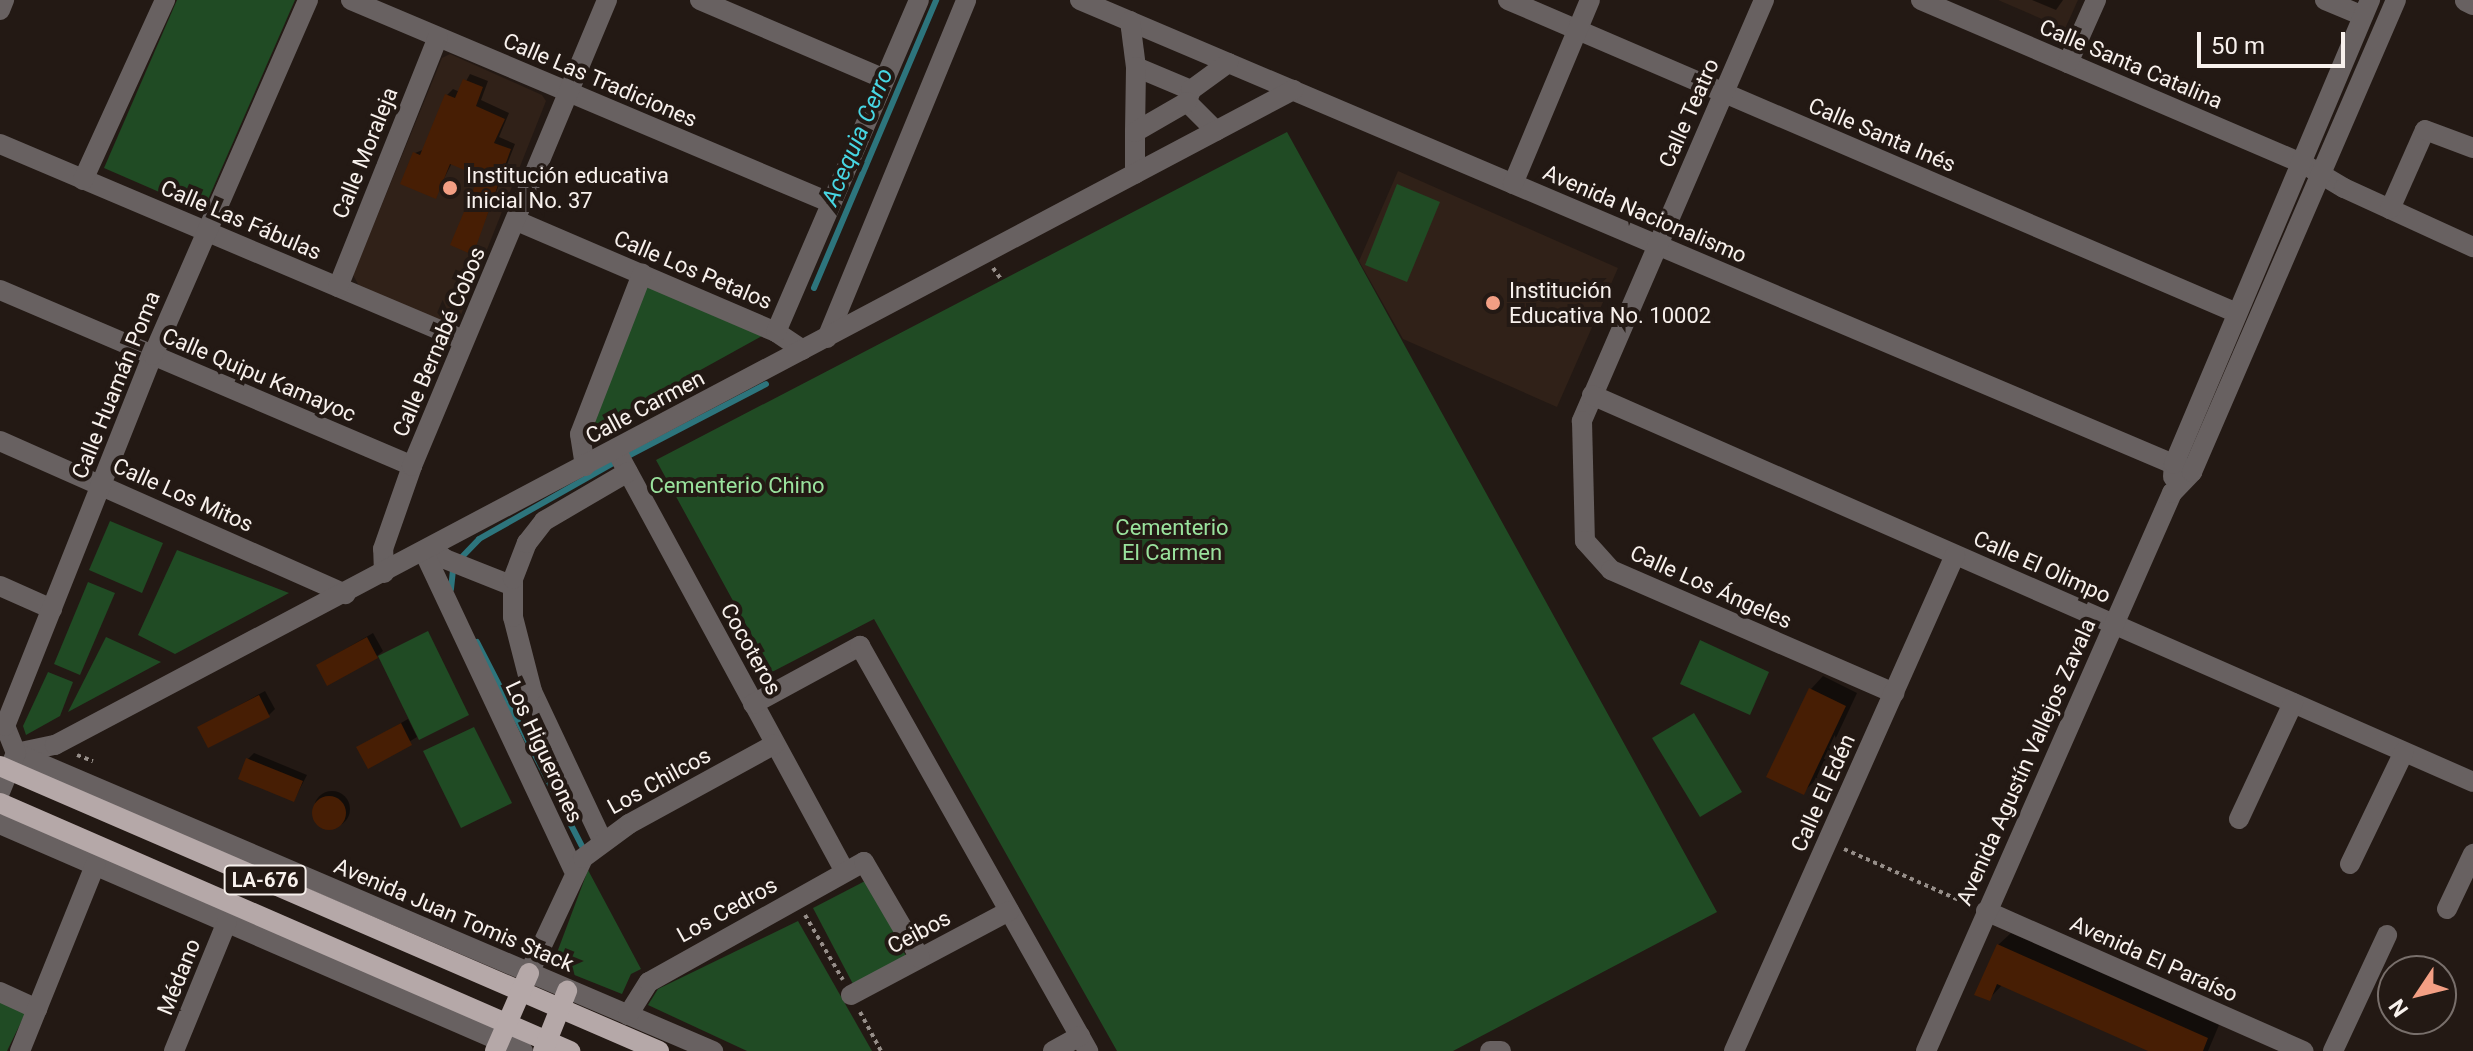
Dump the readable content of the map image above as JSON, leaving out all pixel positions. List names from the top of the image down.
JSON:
{
  "streets": {
    "main road": ["LA-676", "Avenida Juan Tomis Stack"],
    "street": [
      "Calle Santa Catalina",
      "Calle Las Tradiciones",
      "Calle Teatro",
      "Calle Santa Inés",
      "Calle Moraleja",
      "Avenida Nacionalismo",
      "Calle Las Fábulas",
      "Calle Los Petalos",
      "Calle Bernabé Cobos",
      "Calle Quipu Kamayoc",
      "Calle Huamán Poma",
      "Calle Carmen",
      "Calle Los Mitos",
      "Calle El Olimpo",
      "Calle Los Ángeles",
      "Cocoteros",
      "Los Higuerones",
      "Avenida Agustín Vallejos Zavala",
      "Los Chilcos",
      "Calle El Edén",
      "Los Cedros",
      "Ceibos",
      "Avenida El Paraíso",
      "Médano"
    ]
  },
  "crossings": [
    ["Calle Santa Catalina", "Avenida Agustín Vallejos Zavala"],
    ["Calle Las Tradiciones", "Calle Moraleja"],
    ["Calle Las Tradiciones", "Calle Bernabé Cobos"],
    ["Calle Teatro", "Calle Santa Inés"],
    ["Calle Teatro", "Avenida Nacionalismo"],
    ["Calle Teatro", "Calle Los Ángeles"],
    ["Calle Santa Inés", "Avenida Agustín Vallejos Zavala"],
    ["Calle Moraleja", "Calle Las Fábulas"],
    ["Avenida Nacionalismo", "Calle Carmen"],
    ["Avenida Nacionalismo", "Calle Los Ángeles"],
    ["Avenida Nacionalismo", "Avenida Agustín Vallejos Zavala"],
    ["Calle Las Fábulas", "Calle Bernabé Cobos"],
    ["Calle Las Fábulas", "Calle Huamán Poma"],
    ["Calle Los Petalos", "Calle Bernabé Cobos"],
    ["Calle Los Petalos", "Calle Carmen"],
    ["Calle Bernabé Cobos", "Calle Quipu Kamayoc"],
    ["Calle Bernabé Cobos", "Calle Carmen"],
    ["Calle Quipu Kamayoc", "Calle Huamán Poma"],
    ["Calle Huamán Poma", "Calle Carmen"],
    ["Calle Huamán Poma", "Calle Los Mitos"],
    ["Calle Huamán Poma", "Avenida Juan Tomis Stack"],
    ["Calle Carmen", "Calle Los Mitos"],
    ["Calle Carmen", "Cocoteros"],
    ["Calle Carmen", "Los Higuerones"],
    ["Calle Carmen", "Avenida Juan Tomis Stack"],
    ["Calle El Olimpo", "Calle Los Ángeles"],
    ["Calle El Olimpo", "Avenida Agustín Vallejos Zavala"],
    ["Calle El Olimpo", "Calle El Edén"],
    ["Calle Los Ángeles", "Calle El Edén"],
    ["Cocoteros", "Los Chilcos"],
    ["Cocoteros", "Los Cedros"],
    ["Cocoteros", "Ceibos"],
    ["Los Higuerones", "Los Chilcos"],
    ["Avenida Agustín Vallejos Zavala", "Avenida El Paraíso"],
    ["LA-676", "Médano"],
    ["Los Cedros", "Avenida Juan Tomis Stack"]
  ],
  "water": ["Acequia Cerro"],
  "parks": ["Cementerio Chino", "Cementerio El Carmen"],
  "places": ["Institución educativa inicial No. 37", "Institución Educativa No. 10002"],
  "scale_bar": "50 m",
  "north": "bottom left"
}
